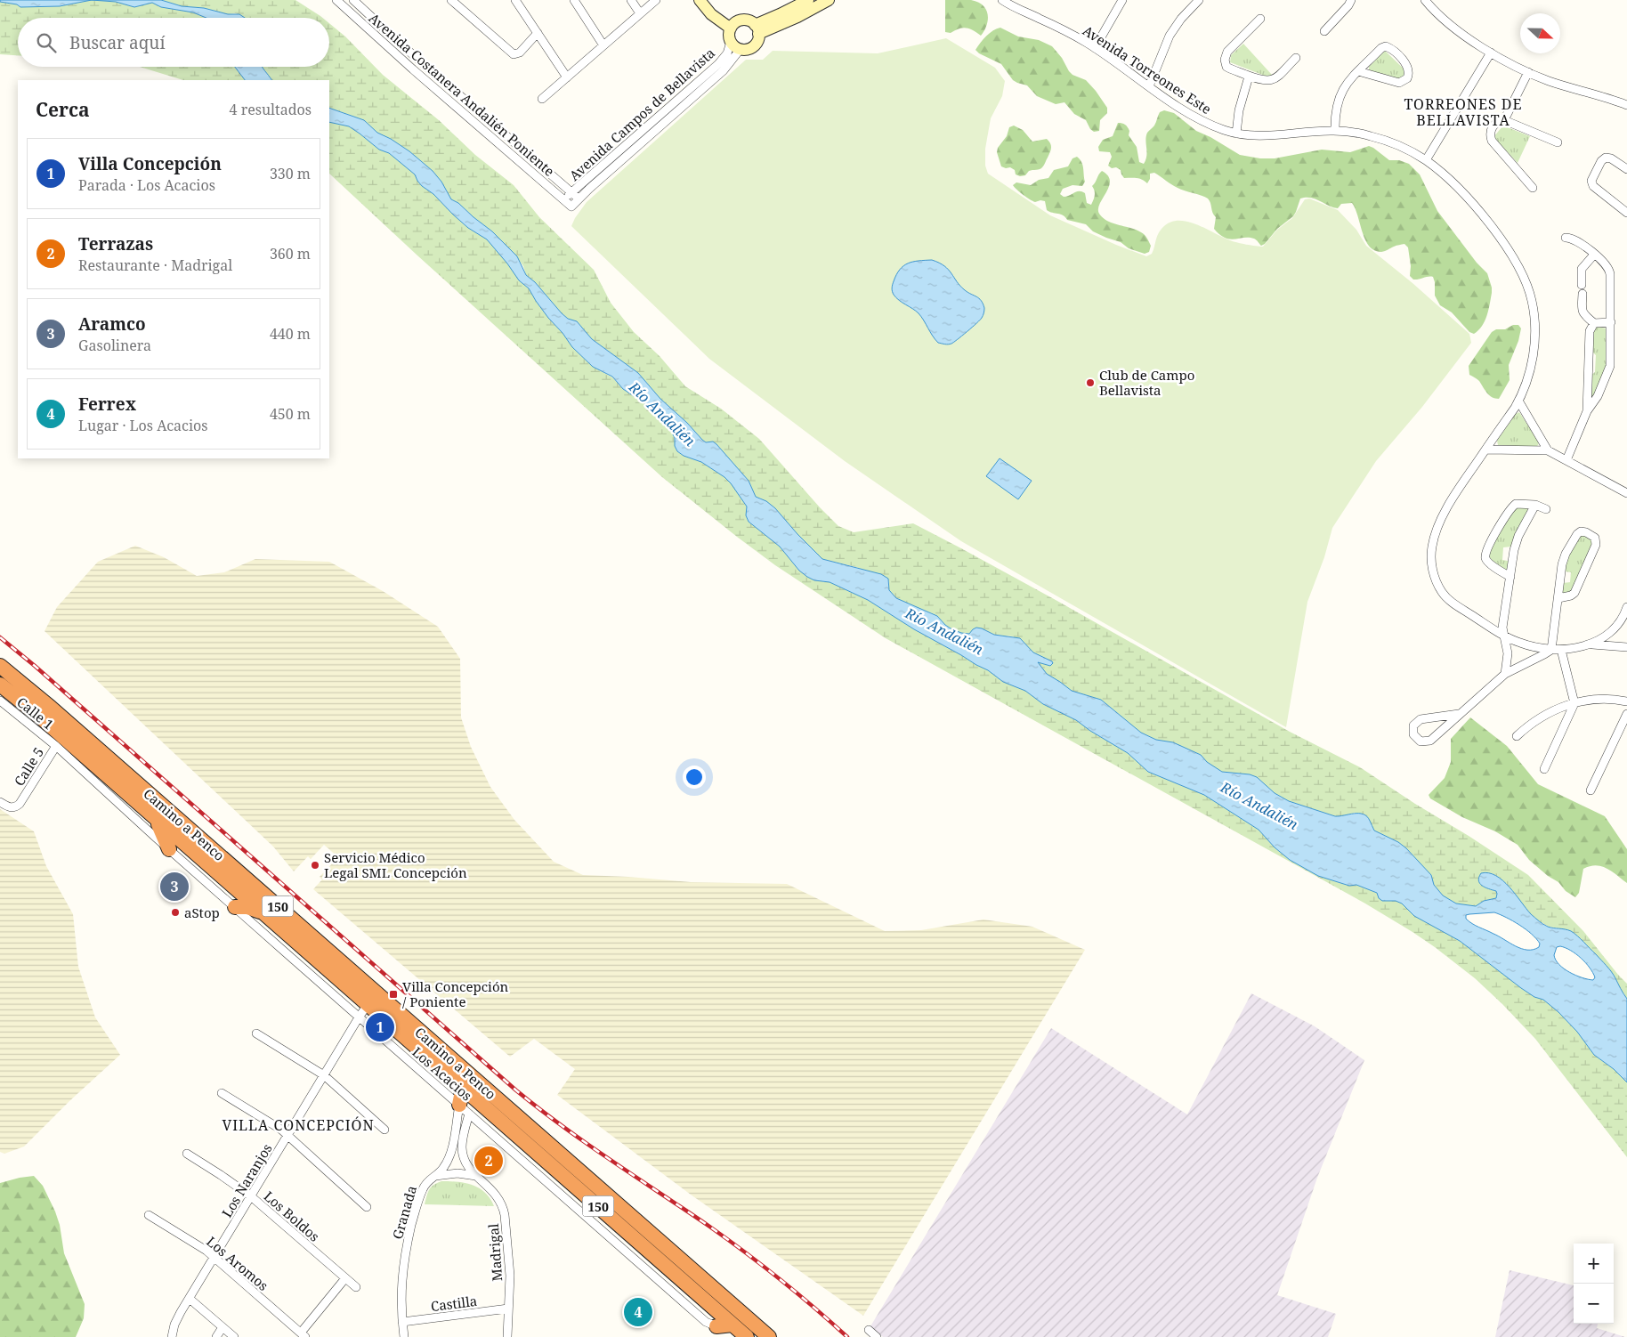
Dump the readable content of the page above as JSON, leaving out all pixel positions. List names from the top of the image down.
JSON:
{
  "streets": {
    "highway": ["Camino a Penco", "150"],
    "street": [
      "Avenida Torreones Este",
      "Avenida Costanera Andalién Poniente",
      "Avenida Campos de Bellavista",
      "Calle 1",
      "Calle 5",
      "Los Acacios",
      "Los Naranjos",
      "Granada",
      "Los Boldos",
      "Madrigal",
      "Los Aromos",
      "Castilla"
    ]
  },
  "crossings": [
    ["Avenida Costanera Andalién Poniente", "Avenida Campos de Bellavista"],
    ["Calle 1", "Calle 5"],
    ["Calle 1", "Los Acacios"],
    ["Calle 5", "Los Acacios"],
    ["Camino a Penco", "Los Naranjos"],
    ["Los Acacios", "Los Naranjos"],
    ["Los Acacios", "Granada"],
    ["Los Acacios", "Madrigal"],
    ["Los Naranjos", "Los Boldos"],
    ["Los Naranjos", "Los Aromos"],
    ["Granada", "Madrigal"],
    ["Granada", "Castilla"],
    ["Madrigal", "Castilla"]
  ],
  "districts": ["TORREONES DE BELLAVISTA", "VILLA CONCEPCIÓN"],
  "water": ["Río Andalién"],
  "places": {
    "other": ["Club de Campo Bellavista", "Servicio Médico Legal SML Concepción", "aStop"],
    "transit": ["Villa Concepción / Poniente"]
  },
  "north": "right",
  "page": {
    "search": "Buscar aquí",
    "heading": ["Cerca", "4 resultados"],
    "list": [
      {
        "mark": "1",
        "name": "Villa Concepción",
        "note": "Parada · Los Acacios",
        "value": "330 m"
      },
      {
        "mark": "2",
        "name": "Terrazas",
        "note": "Restaurante · Madrigal",
        "value": "360 m"
      },
      {
        "mark": "3",
        "name": "Aramco",
        "note": "Gasolinera",
        "value": "440 m"
      },
      {
        "mark": "4",
        "name": "Ferrex",
        "note": "Lugar · Los Acacios",
        "value": "450 m"
      }
    ],
    "pins": [
      "3",
      "1",
      "2",
      "4"
    ],
    "map_buttons": ["+", "−"]
  }
}
